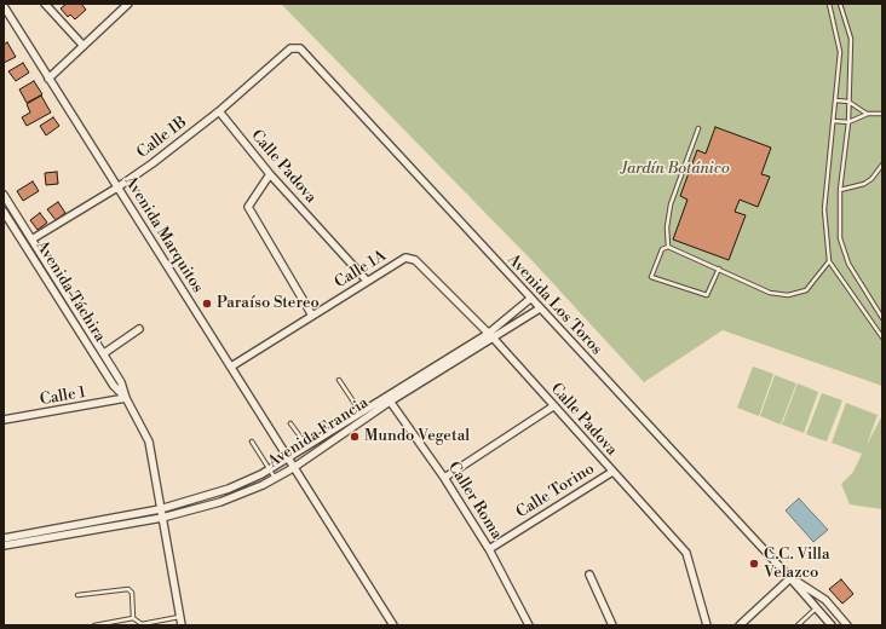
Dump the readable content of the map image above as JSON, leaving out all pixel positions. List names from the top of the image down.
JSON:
{
  "streets": {
    "street": [
      "Calle 1B",
      "Calle Padova",
      "Avenida Marquitos",
      "Calle 1A",
      "Avenida Táchira",
      "Avenida Los Toros",
      "Calle 1",
      "Avenida Francia",
      "Calle Torino",
      "Caller Roma"
    ]
  },
  "crossings": [
    ["Calle 1B", "Calle Padova"],
    ["Calle 1B", "Avenida Marquitos"],
    ["Calle 1B", "Avenida Los Toros"],
    ["Calle Padova", "Calle 1A"],
    ["Calle Padova", "Avenida Francia"],
    ["Calle Padova", "Calle Torino"],
    ["Avenida Marquitos", "Calle 1A"],
    ["Avenida Marquitos", "Avenida Francia"],
    ["Avenida Táchira", "Calle 1"],
    ["Avenida Los Toros", "Avenida Francia"],
    ["Avenida Francia", "Caller Roma"],
    ["Calle Torino", "Caller Roma"]
  ],
  "parks": ["Jardín Botánico"],
  "places": ["Paraíso Stereo", "Mundo Vegetal", "C.C. Villa Velazco"]
}
